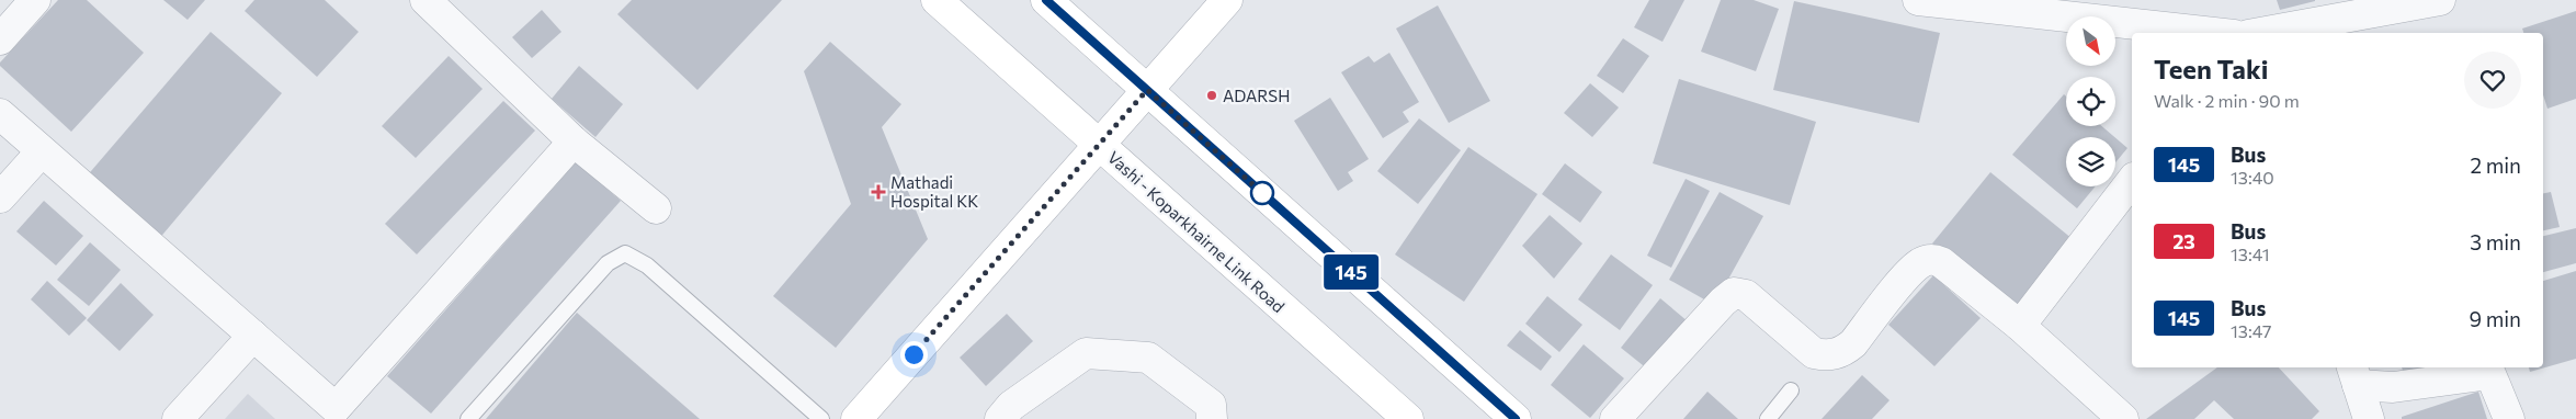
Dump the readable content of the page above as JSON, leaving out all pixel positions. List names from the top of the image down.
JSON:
{
  "streets": {
    "main road": ["Vashi - Koparkhairne Link Road"]
  },
  "places": {
    "other": ["ADARSH"],
    "health": ["Mathadi Hospital KK"]
  },
  "lines": ["bus line 145"],
  "north": "bottom right",
  "page": {
    "on_map": "145",
    "heading": ["Teen Taki", "Walk · 2 min · 90 m"],
    "list": [
      {
        "mark": "145",
        "name": "Bus",
        "note": "13:40",
        "value": "2 min"
      },
      {
        "mark": "23",
        "name": "Bus",
        "note": "13:41",
        "value": "3 min"
      },
      {
        "mark": "145",
        "name": "Bus",
        "note": "13:47",
        "value": "9 min"
      }
    ]
  }
}
